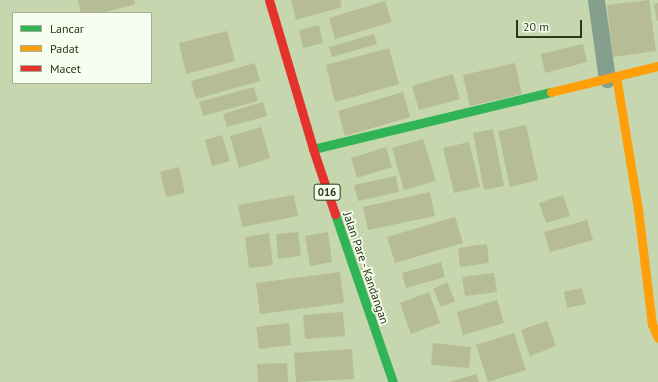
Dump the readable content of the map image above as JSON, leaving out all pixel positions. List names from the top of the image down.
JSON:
{
  "streets": {
    "street": ["016", "Jalan Pare - Kandangan"]
  },
  "legend": ["Lancar", "Padat", "Macet"],
  "scale_bar": "20 m"
}
